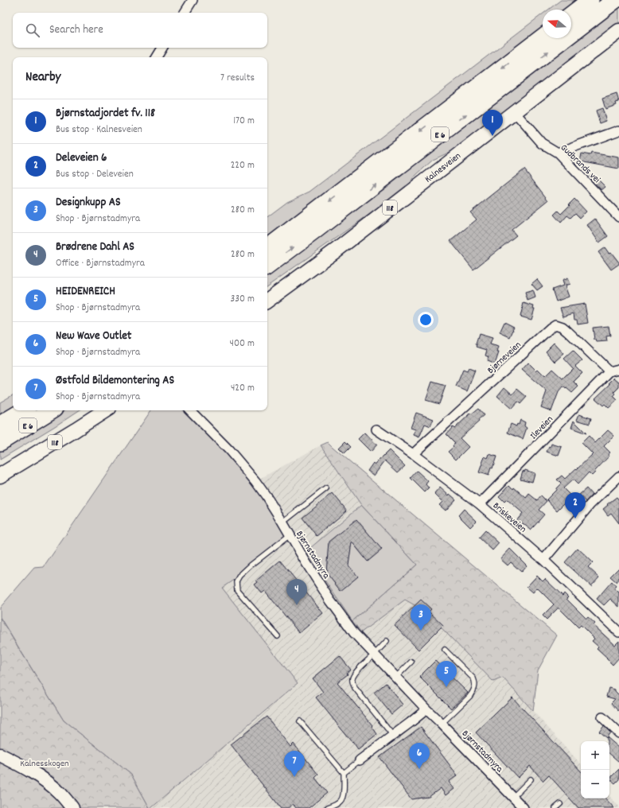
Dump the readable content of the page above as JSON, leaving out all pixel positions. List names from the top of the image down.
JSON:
{
  "streets": {
    "highway": ["E 6"],
    "main road": ["Kalnesveien", "118"],
    "street": [
      "Gudbrands vei",
      "Bjørneveien",
      "Ileveien",
      "Briskeveien",
      "Bjørnstadmyra"
    ]
  },
  "crossings": [
    ["Gudbrands vei", "Kalnesveien"],
    ["Bjørneveien", "Ileveien"],
    ["Bjørneveien", "Briskeveien"],
    ["Ileveien", "Briskeveien"]
  ],
  "parks": ["Kalnesskogen"],
  "north": "left",
  "page": {
    "search": "Search here",
    "heading": ["Nearby", "7 results"],
    "list": [
      {
        "mark": "1",
        "name": "Bjørnstadjordet fv. 118",
        "note": "Bus stop · Kalnesveien",
        "value": "170 m"
      },
      {
        "mark": "2",
        "name": "Deleveien 6",
        "note": "Bus stop · Deleveien",
        "value": "220 m"
      },
      {
        "mark": "3",
        "name": "Designkupp AS",
        "note": "Shop · Bjørnstadmyra",
        "value": "280 m"
      },
      {
        "mark": "4",
        "name": "Brødrene Dahl AS",
        "note": "Office · Bjørnstadmyra",
        "value": "280 m"
      },
      {
        "mark": "5",
        "name": "HEIDENREICH",
        "note": "Shop · Bjørnstadmyra",
        "value": "330 m"
      },
      {
        "mark": "6",
        "name": "New Wave Outlet",
        "note": "Shop · Bjørnstadmyra",
        "value": "400 m"
      },
      {
        "mark": "7",
        "name": "Østfold Bildemontering AS",
        "note": "Shop · Bjørnstadmyra",
        "value": "420 m"
      }
    ],
    "pins": [
      "1",
      "2",
      "4",
      "3",
      "5",
      "6",
      "7"
    ],
    "map_buttons": ["+", "−"]
  }
}
